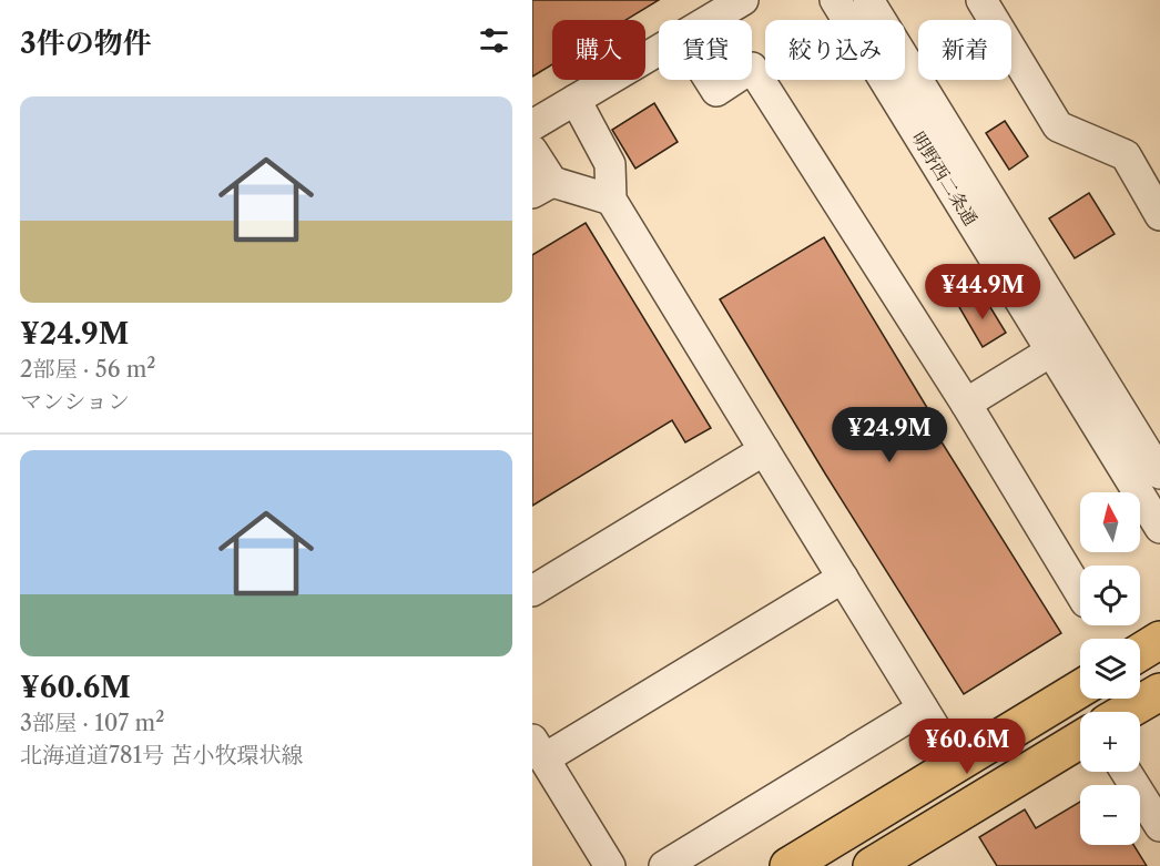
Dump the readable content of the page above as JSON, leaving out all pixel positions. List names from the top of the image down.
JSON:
{
  "streets": {
    "street": ["明野西二条通"]
  },
  "north": "top",
  "page": {
    "heading": "3件の物件",
    "chip": [
      "購入",
      "賃貸",
      "絞り込み",
      "新着"
    ],
    "list": [
      {
        "name": "¥24.9M",
        "note": "2部屋 · 56 m² · マンション"
      },
      {
        "name": "¥60.6M",
        "note": "3部屋 · 107 m² · 北海道道781号 苫小牧環状線"
      }
    ],
    "price": ["¥44.9M", "¥24.9M", "¥60.6M"],
    "map_buttons": ["+", "−"]
  }
}
